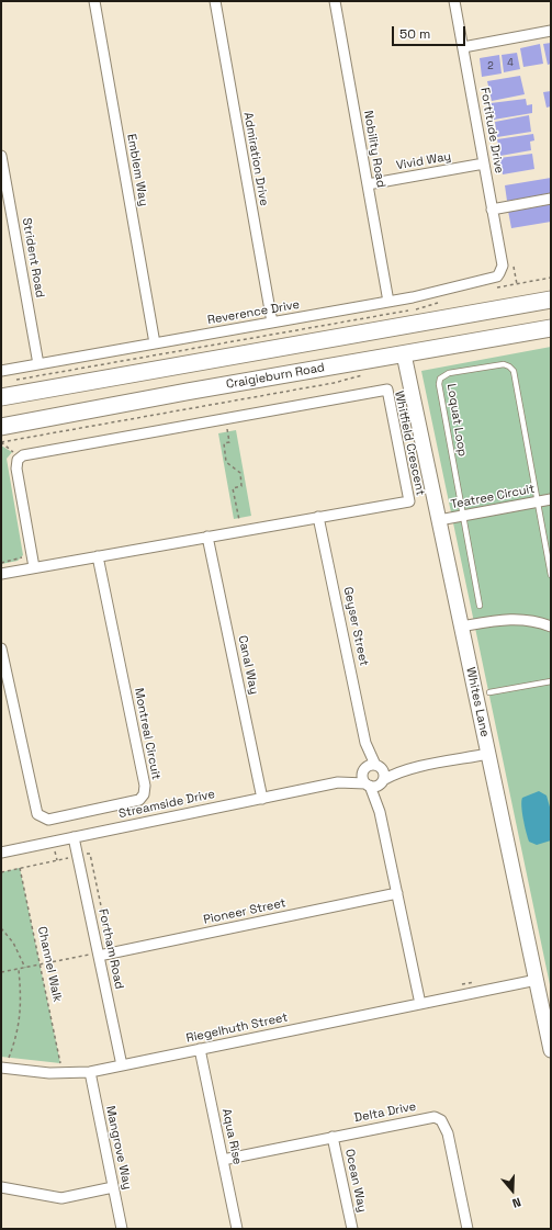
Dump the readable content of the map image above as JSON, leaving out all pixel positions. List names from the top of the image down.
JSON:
{
  "streets": {
    "main road": ["Craigieburn Road"],
    "street": [
      "Fortitude Drive",
      "Nobility Road",
      "Admiration Drive",
      "Vivid Way",
      "Emblem Way",
      "Strident Road",
      "Reverence Drive",
      "Whitfield Crescent",
      "Teatree Circuit",
      "Geyser Street",
      "Canal Way",
      "Whites Lane",
      "Montreal Circuit",
      "Streamside Drive",
      "Pioneer Street",
      "Fortham Road",
      "Riegelhuth Street",
      "Delta Drive",
      "Aqua Rise",
      "Mangrove Way",
      "Ocean Way"
    ],
    "lane": ["Loquat Loop"],
    "path": ["Channel Walk"]
  },
  "crossings": [
    ["Fortitude Drive", "Vivid Way"],
    ["Fortitude Drive", "Reverence Drive"],
    ["Nobility Road", "Vivid Way"],
    ["Nobility Road", "Reverence Drive"],
    ["Admiration Drive", "Reverence Drive"],
    ["Emblem Way", "Reverence Drive"],
    ["Strident Road", "Reverence Drive"],
    ["Craigieburn Road", "Whites Lane"],
    ["Loquat Loop", "Teatree Circuit"],
    ["Whitfield Crescent", "Geyser Street"],
    ["Whitfield Crescent", "Canal Way"],
    ["Whitfield Crescent", "Montreal Circuit"],
    ["Teatree Circuit", "Whites Lane"],
    ["Geyser Street", "Streamside Drive"],
    ["Canal Way", "Streamside Drive"],
    ["Whites Lane", "Streamside Drive"],
    ["Whites Lane", "Riegelhuth Street"],
    ["Streamside Drive", "Fortham Road"],
    ["Pioneer Street", "Fortham Road"],
    ["Fortham Road", "Riegelhuth Street"],
    ["Riegelhuth Street", "Aqua Rise"],
    ["Riegelhuth Street", "Mangrove Way"],
    ["Delta Drive", "Aqua Rise"],
    ["Delta Drive", "Ocean Way"]
  ],
  "house_numbers": ["4", "2"],
  "scale_bar": "50 m",
  "north": "bottom"
}
